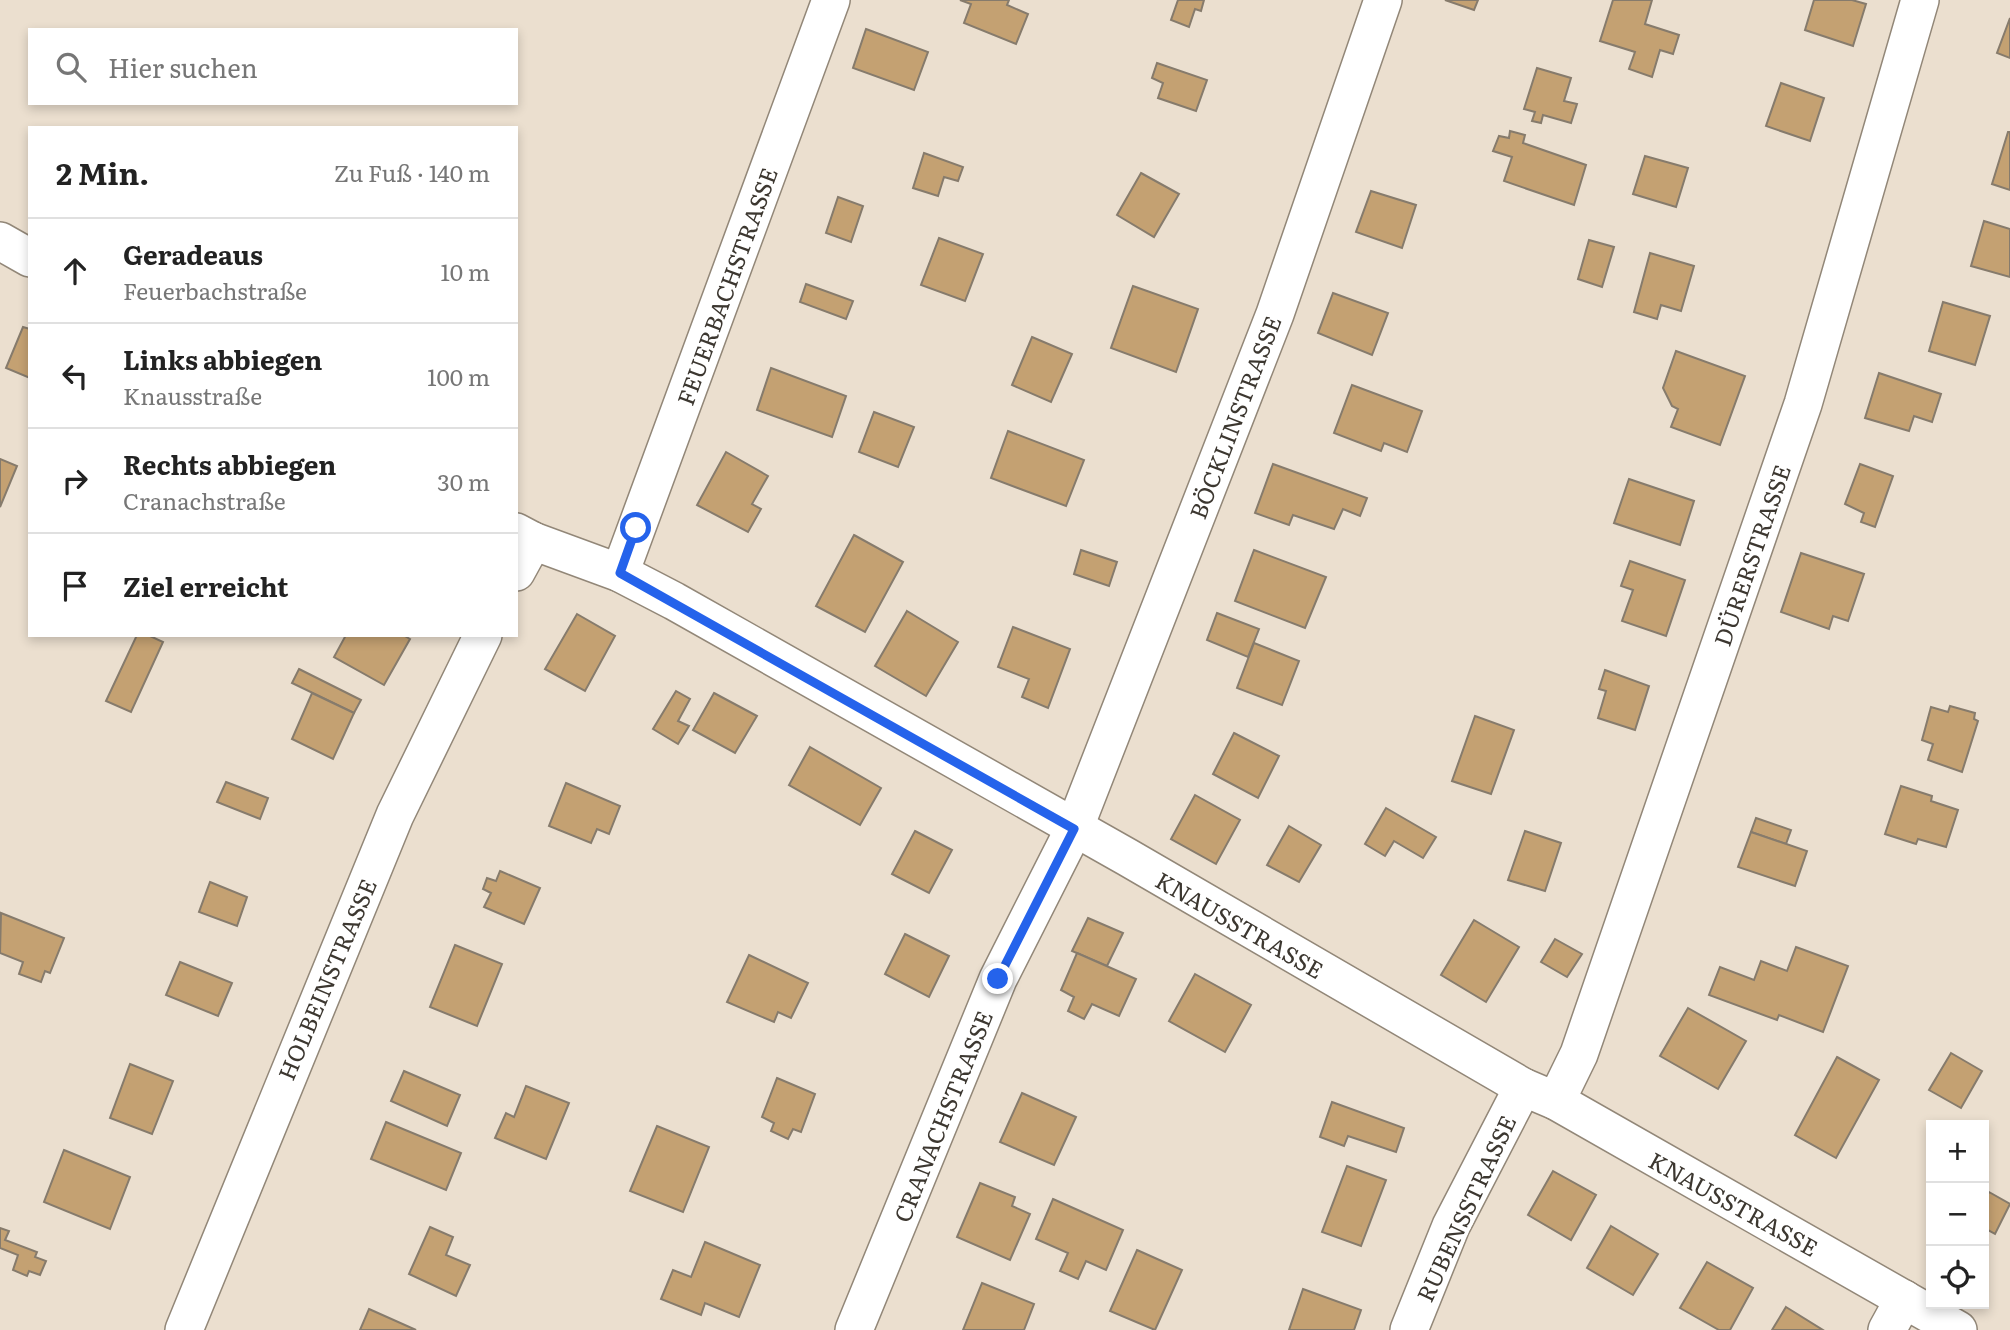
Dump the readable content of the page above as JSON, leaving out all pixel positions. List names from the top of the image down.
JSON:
{
  "streets": {
    "street": [
      "FEUERBACHSTRASSE",
      "BÖCKLINSTRASSE",
      "DÜRERSTRASSE",
      "KNAUSSTRASSE",
      "HOLBEINSTRASSE",
      "CRANACHSTRASSE",
      "RUBENSSTRASSE"
    ]
  },
  "crossings": [
    ["FEUERBACHSTRASSE", "KNAUSSTRASSE"],
    ["BÖCKLINSTRASSE", "KNAUSSTRASSE"],
    ["BÖCKLINSTRASSE", "CRANACHSTRASSE"],
    ["DÜRERSTRASSE", "KNAUSSTRASSE"],
    ["KNAUSSTRASSE", "CRANACHSTRASSE"],
    ["KNAUSSTRASSE", "RUBENSSTRASSE"]
  ],
  "page": {
    "search": "Hier suchen",
    "heading": ["2 Min.", "Zu Fuß · 140 m"],
    "list": [
      ["Geradeaus", "Feuerbachstraße", "10 m"],
      ["Links abbiegen", "Knausstraße", "100 m"],
      ["Rechts abbiegen", "Cranachstraße", "30 m"],
      "Ziel erreicht"
    ],
    "map_buttons": ["+", "−"]
  }
}
